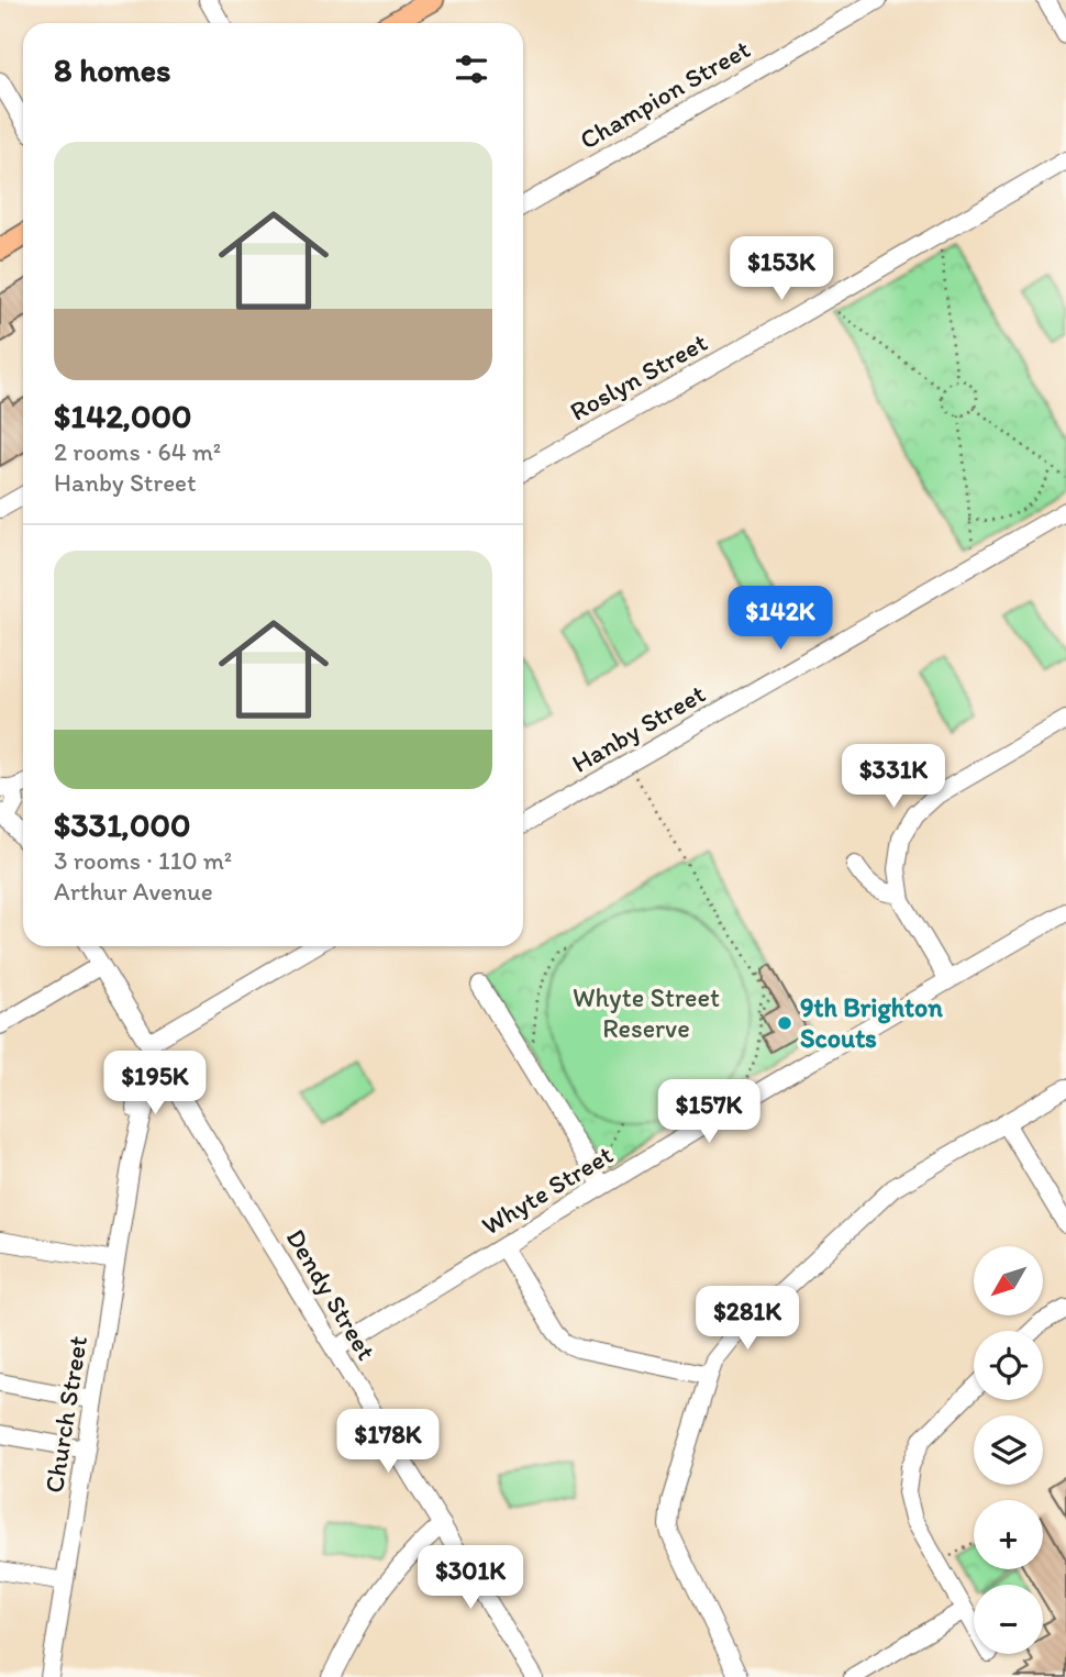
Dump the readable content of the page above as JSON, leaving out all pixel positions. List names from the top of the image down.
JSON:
{
  "streets": {
    "street": [
      "Champion Street",
      "Roslyn Street",
      "Hanby Street",
      "Whyte Street",
      "Dendy Street",
      "Church Street"
    ]
  },
  "crossings": [
    ["Whyte Street", "Dendy Street"],
    ["Dendy Street", "Church Street"]
  ],
  "parks": ["Whyte Street Reserve"],
  "places": ["9th Brighton Scouts"],
  "north": "bottom left",
  "page": {
    "heading": "8 homes",
    "list": [
      {
        "name": "$142,000",
        "note": "2 rooms · 64 m² · Hanby Street"
      },
      {
        "name": "$331,000",
        "note": "3 rooms · 110 m² · Arthur Avenue"
      }
    ],
    "price": [
      "$153K",
      "$142K",
      "$331K",
      "$195K",
      "$157K",
      "$281K",
      "$178K",
      "$301K"
    ],
    "map_buttons": ["+", "−"]
  }
}
